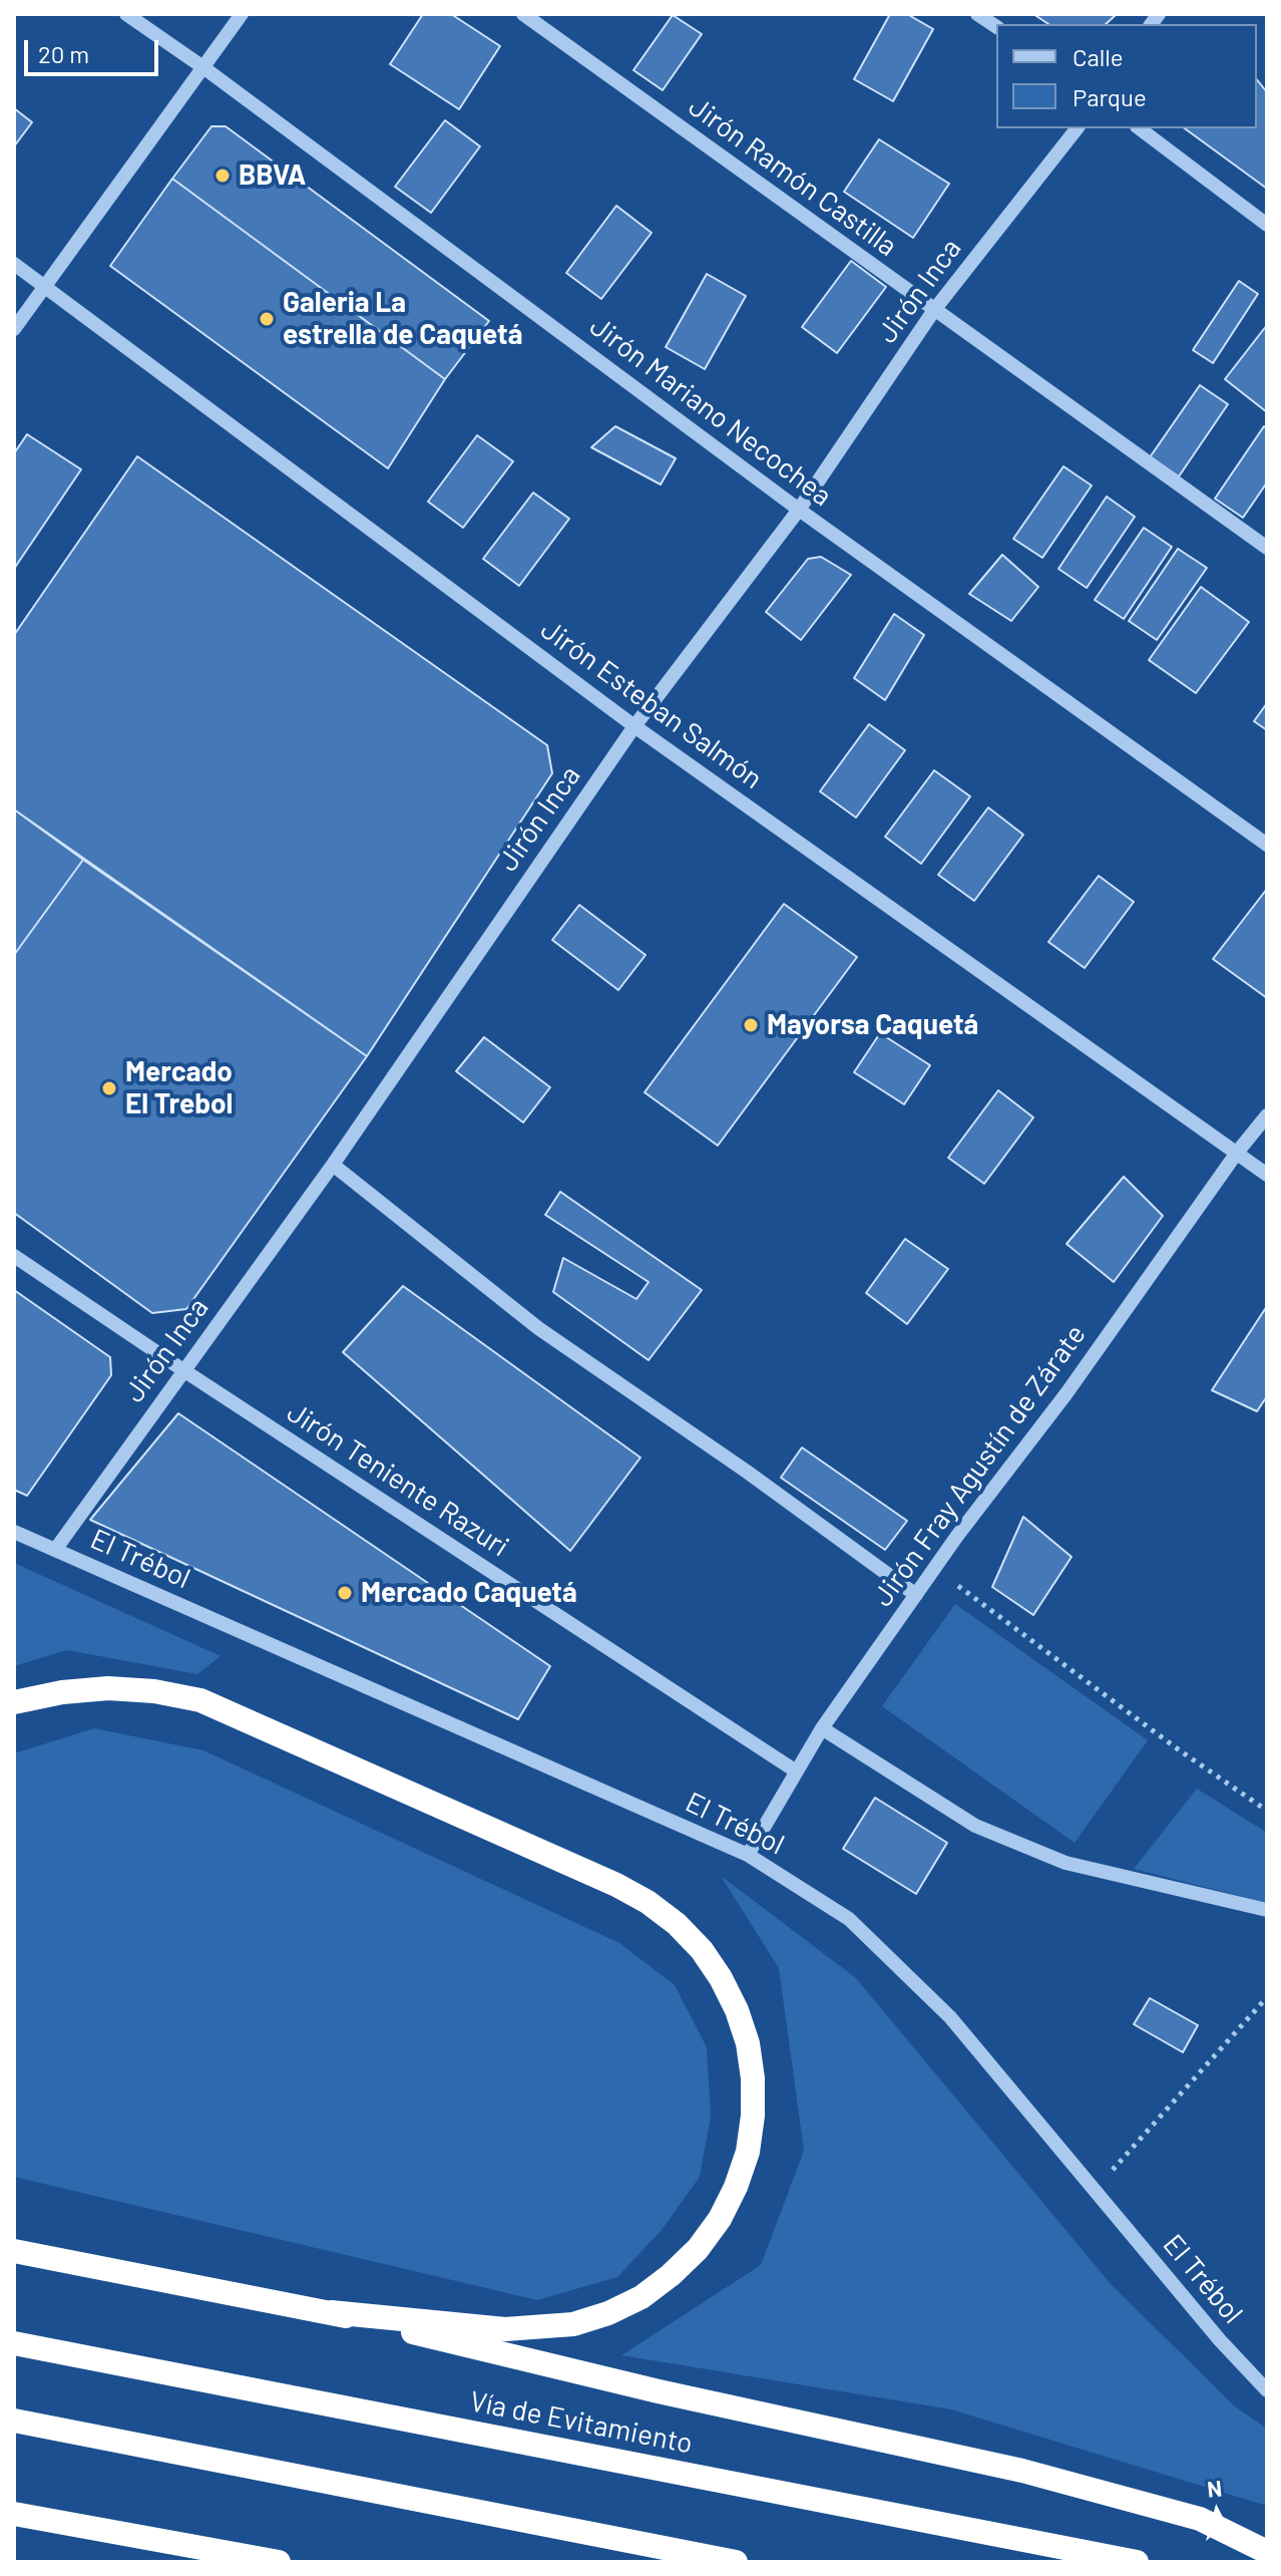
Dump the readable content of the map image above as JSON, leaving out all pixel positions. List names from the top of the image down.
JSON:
{
  "streets": {
    "highway": ["Vía de Evitamiento"],
    "street": [
      "Jirón Ramón Castilla",
      "Jirón Inca",
      "Jirón Mariano Necochea",
      "Jirón Esteban Salmón",
      "Jirón Fray Agustín de Zárate",
      "Jirón Teniente Razuri",
      "El Trébol"
    ]
  },
  "crossings": [
    ["Jirón Ramón Castilla", "Jirón Inca"],
    ["Jirón Inca", "Jirón Mariano Necochea"],
    ["Jirón Inca", "Jirón Esteban Salmón"],
    ["Jirón Inca", "Jirón Teniente Razuri"],
    ["Jirón Inca", "El Trébol"],
    ["Jirón Esteban Salmón", "Jirón Fray Agustín de Zárate"],
    ["Jirón Fray Agustín de Zárate", "Jirón Teniente Razuri"],
    ["Jirón Fray Agustín de Zárate", "El Trébol"]
  ],
  "places": [
    "BBVA",
    "Galeria La estrella de Caquetá",
    "Mayorsa Caquetá",
    "Mercado El Trebol",
    "Mercado Caquetá"
  ],
  "legend": ["Calle", "Parque"],
  "scale_bar": "20 m",
  "north": "top"
}
